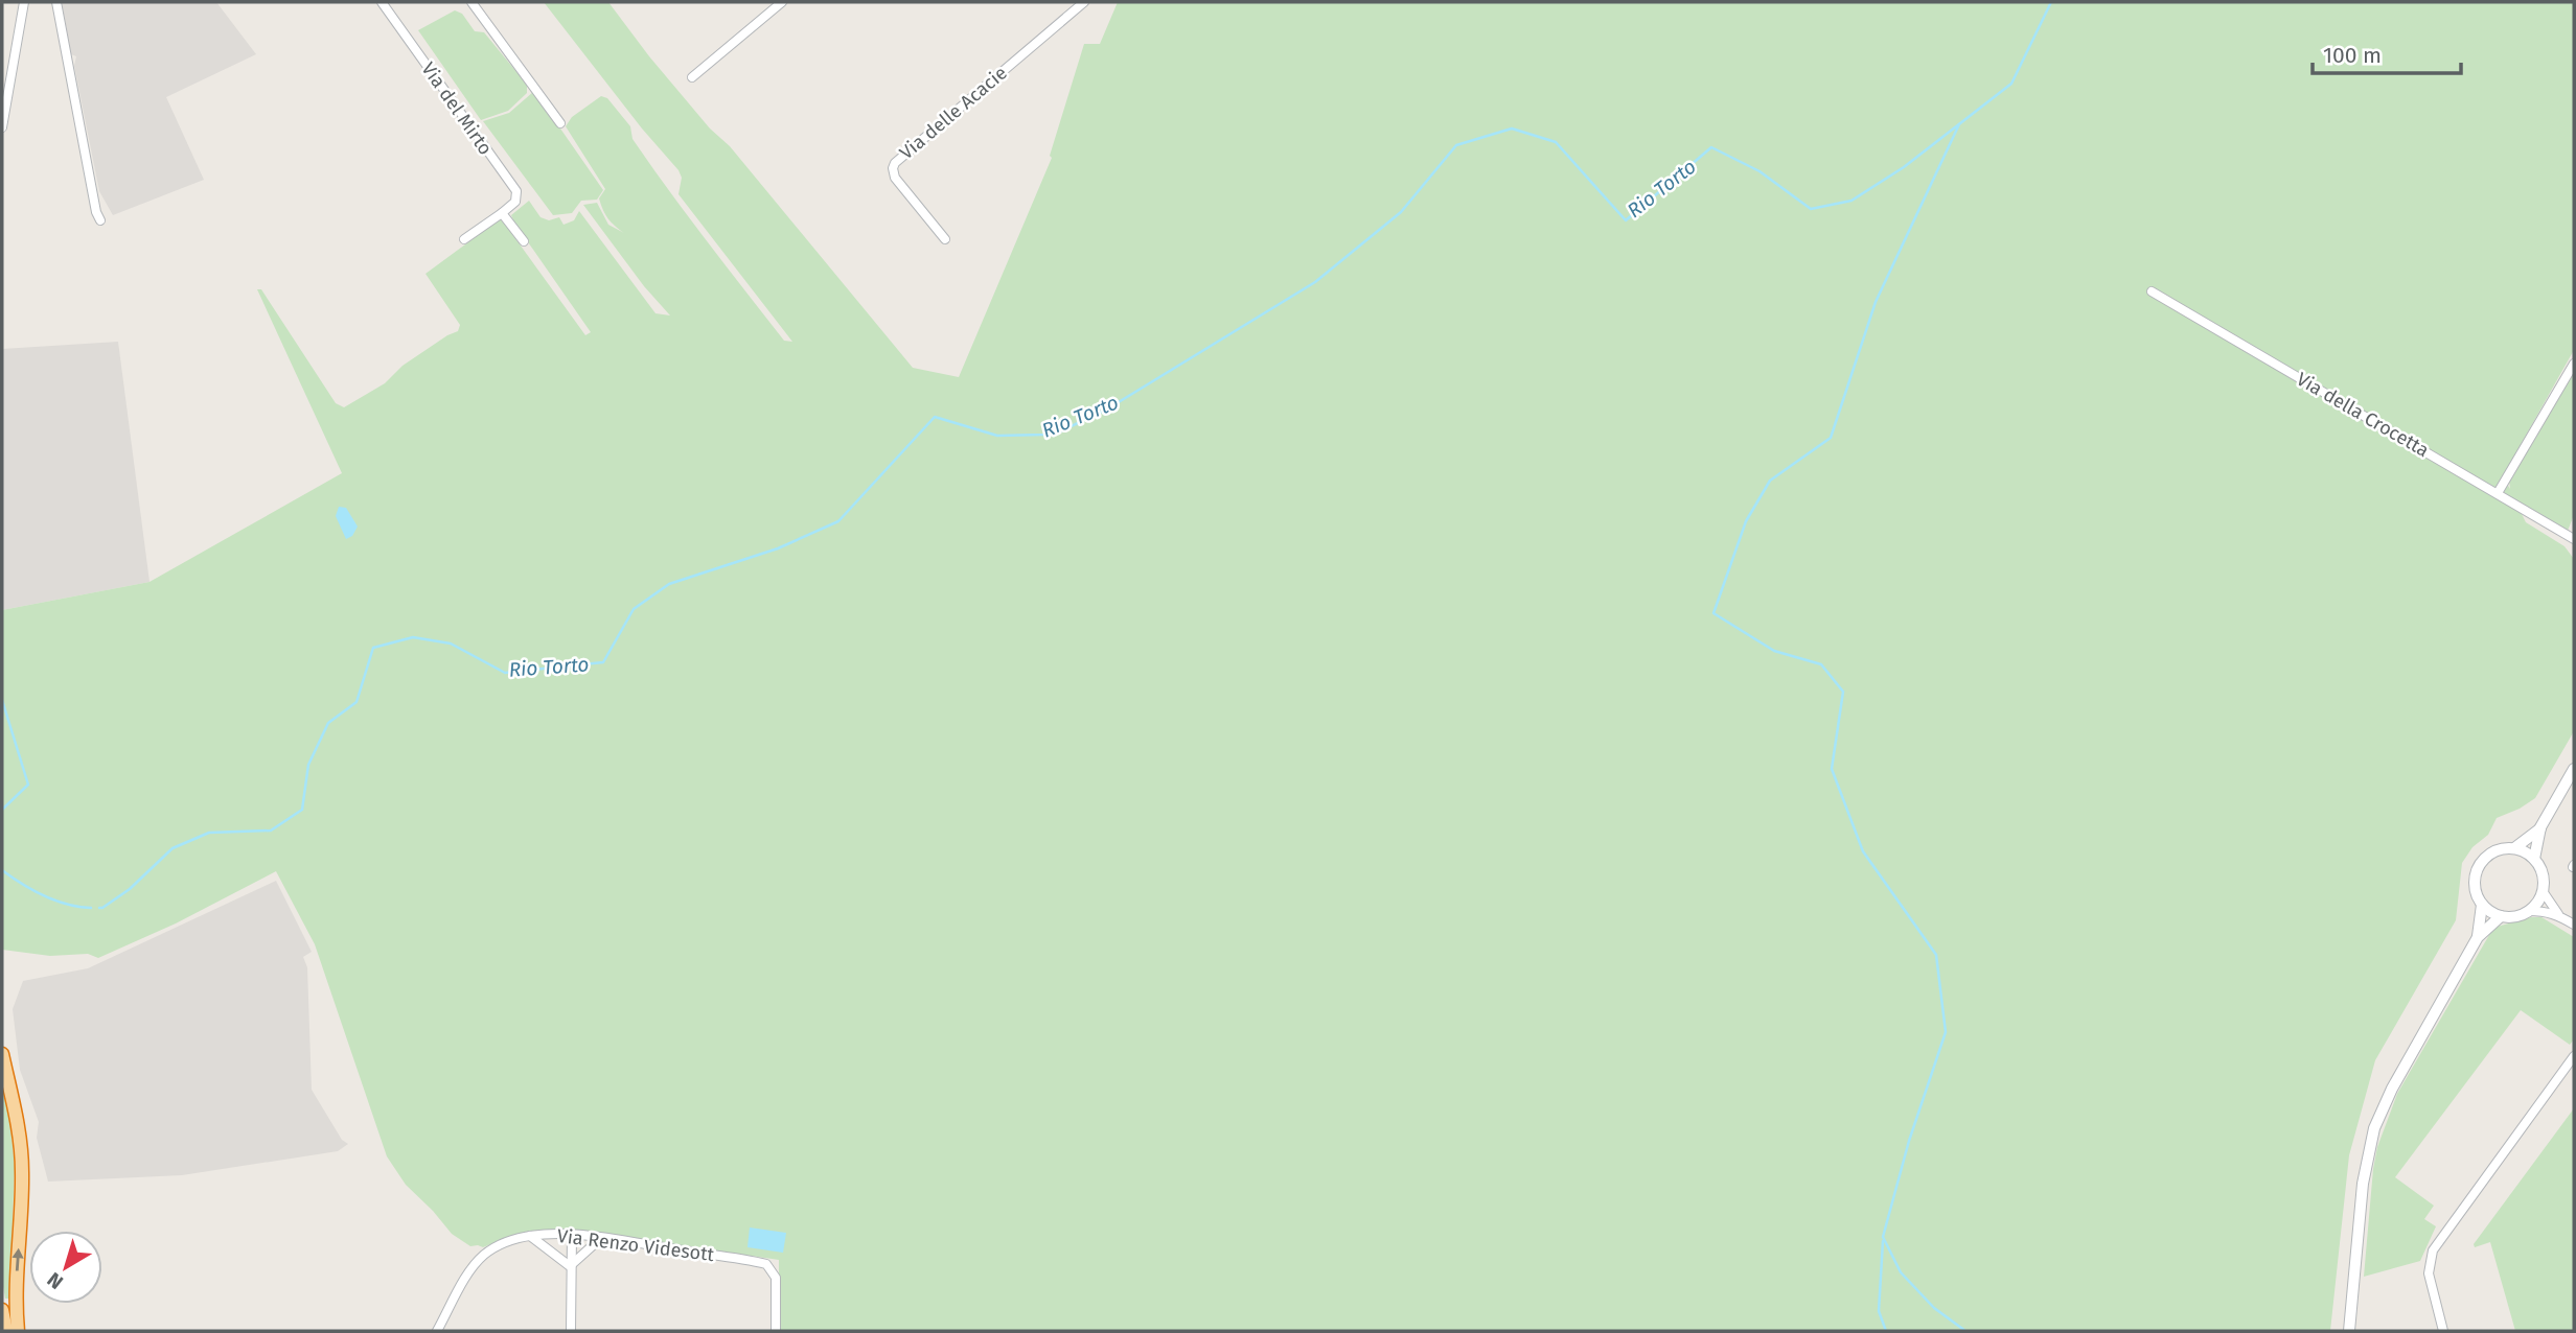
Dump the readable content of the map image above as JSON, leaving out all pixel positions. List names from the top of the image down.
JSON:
{
  "streets": {
    "street": [
      "Via del Mirto",
      "Via delle Acacie",
      "Via della Crocetta",
      "Via Renzo Videsott"
    ]
  },
  "water": ["Rio Torto"],
  "scale_bar": "100 m",
  "north": "bottom left"
}
